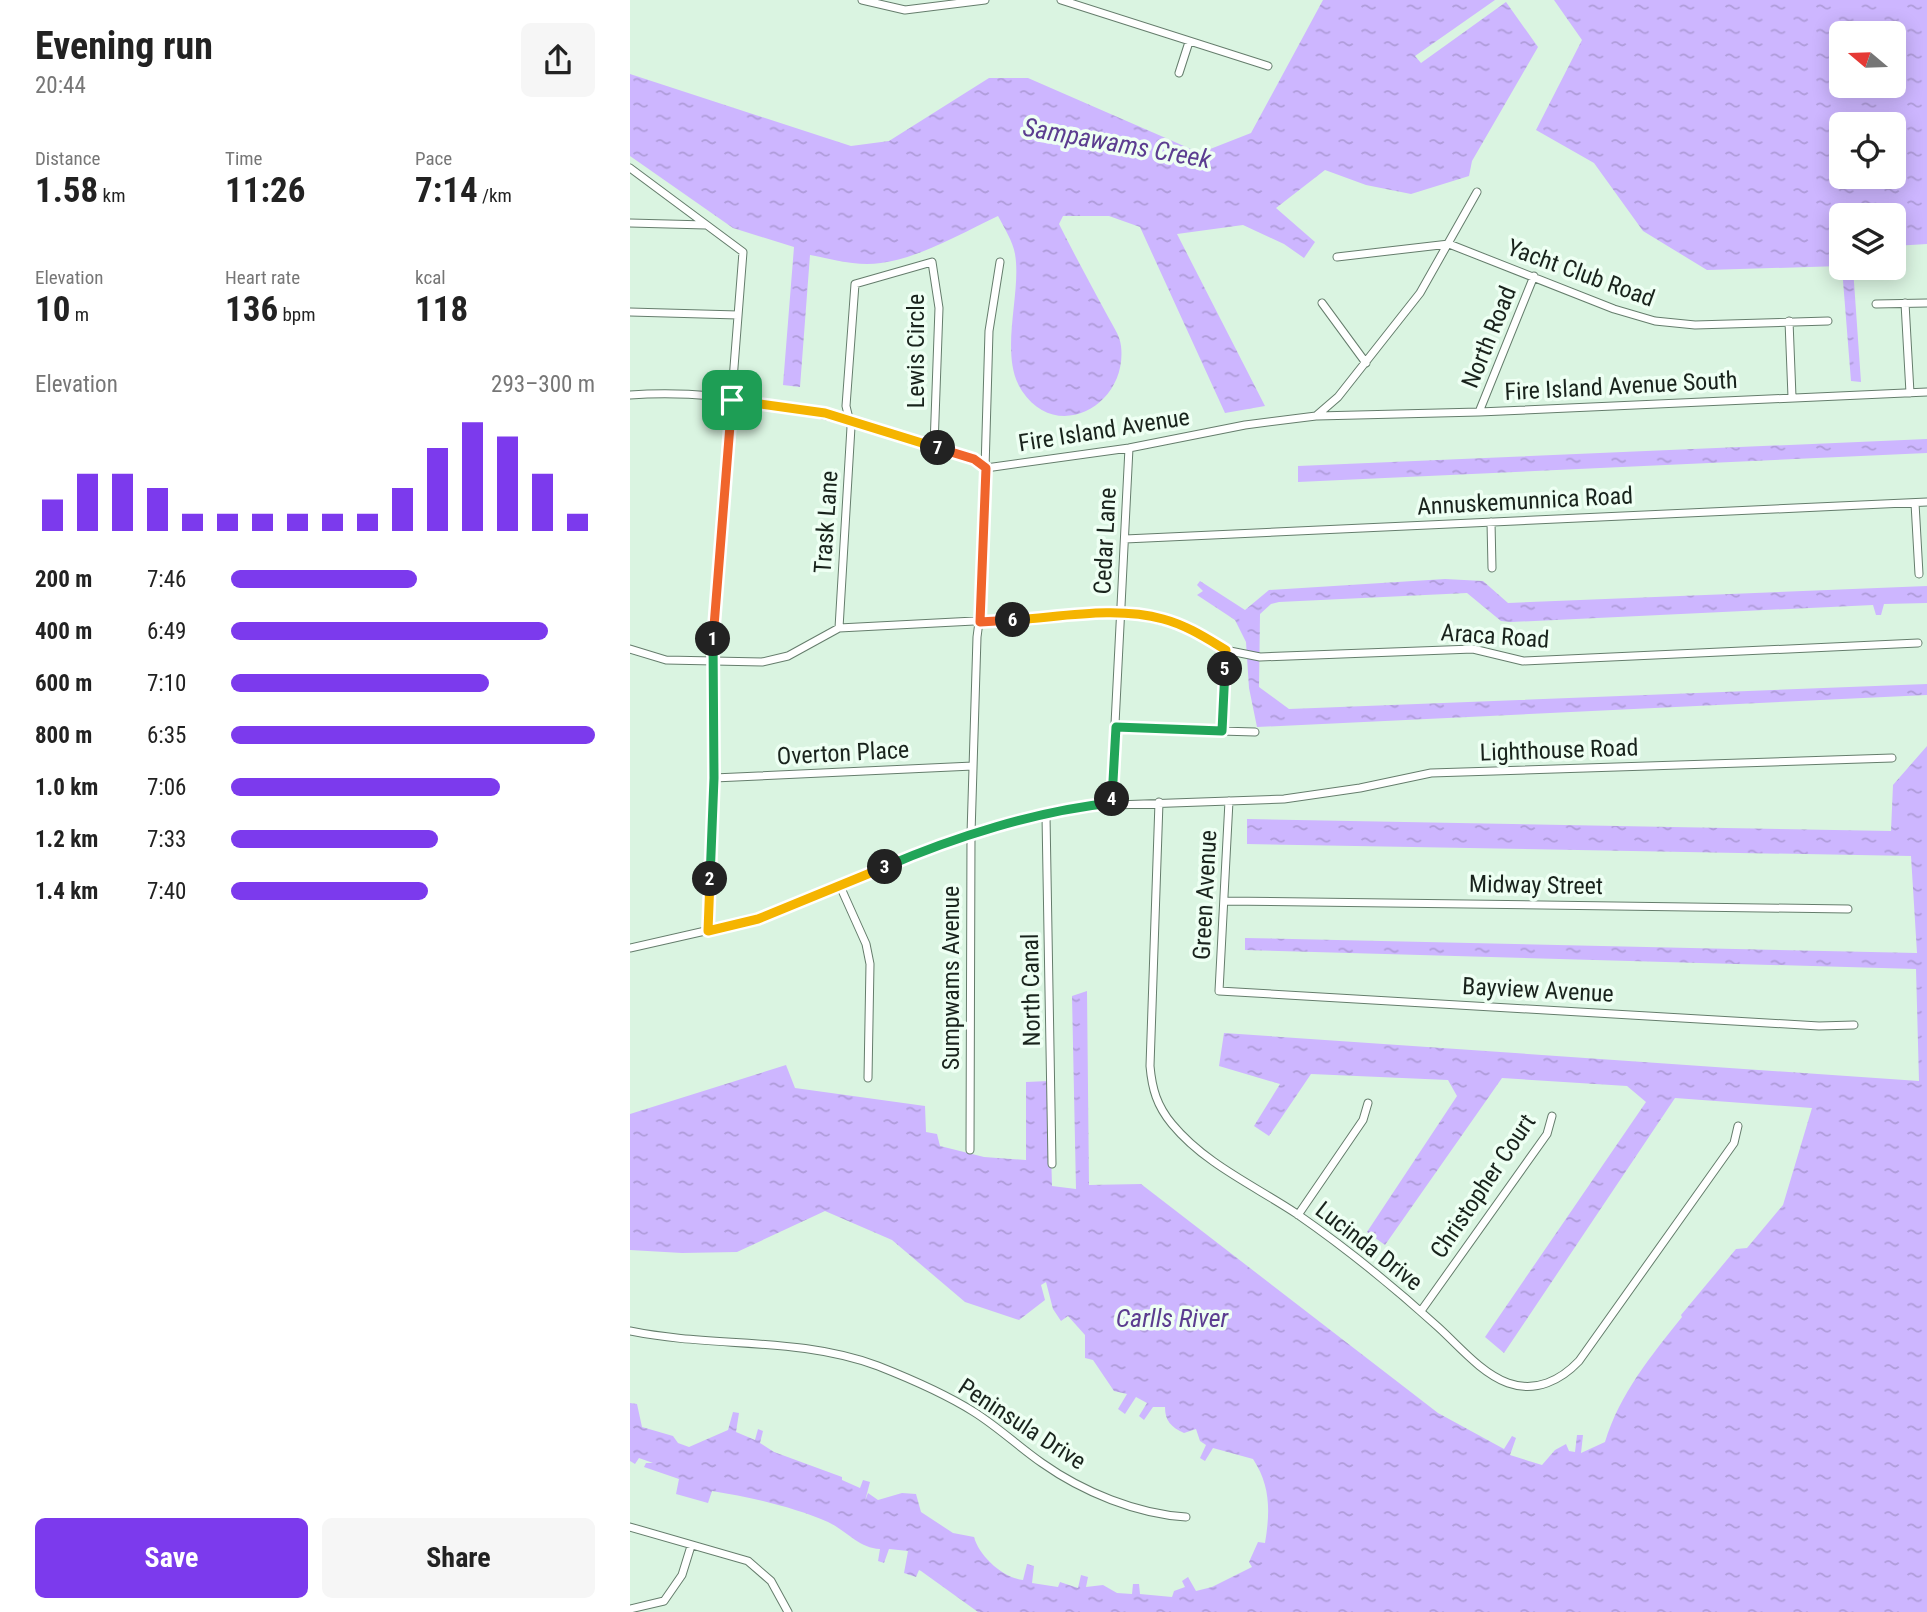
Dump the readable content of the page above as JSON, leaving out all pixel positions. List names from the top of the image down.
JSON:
{
  "streets": {
    "street": [
      "Yacht Club Road",
      "North Road",
      "Lewis Circle",
      "Fire Island Avenue South",
      "Fire Island Avenue",
      "Annuskemunnica Road",
      "Trask Lane",
      "Cedar Lane",
      "Araca Road",
      "Lighthouse Road",
      "Overton Place",
      "Midway Street",
      "Green Avenue",
      "Sumpwams Avenue",
      "North Canal",
      "Bayview Avenue",
      "Christopher Court",
      "Lucinda Drive",
      "Peninsula Drive"
    ]
  },
  "crossings": [
    ["Yacht Club Road", "North Road"],
    ["North Road", "Fire Island Avenue South"],
    ["Lewis Circle", "Fire Island Avenue"],
    ["Lewis Circle", "Trask Lane"],
    ["Fire Island Avenue South", "Fire Island Avenue"],
    ["Fire Island Avenue", "Trask Lane"],
    ["Fire Island Avenue", "Cedar Lane"],
    ["Fire Island Avenue", "Sumpwams Avenue"],
    ["Annuskemunnica Road", "Cedar Lane"],
    ["Trask Lane", "Araca Road"],
    ["Cedar Lane", "Araca Road"],
    ["Araca Road", "Sumpwams Avenue"],
    ["Lighthouse Road", "Green Avenue"],
    ["Overton Place", "Sumpwams Avenue"],
    ["Midway Street", "Green Avenue"],
    ["Green Avenue", "Bayview Avenue"],
    ["Christopher Court", "Lucinda Drive"]
  ],
  "water": ["Sampawams Creek", "Carlls River"],
  "north": "left",
  "page": {
    "heading": ["Evening run", "20:44"],
    "stats": [
      ["Distance", "1.58 km"],
      ["Time", "11:26"],
      ["Pace", "7:14 /km"],
      ["Elevation", "10 m"],
      ["Heart rate", "136 bpm"],
      ["kcal", "118"]
    ],
    "chart": ["Elevation", "293–300 m"],
    "pins": [
      "7",
      "6",
      "1",
      "5",
      "4",
      "3",
      "2"
    ],
    "list": [
      {
        "name": "200 m",
        "note": "7:46"
      },
      {
        "name": "400 m",
        "note": "6:49"
      },
      {
        "name": "600 m",
        "note": "7:10"
      },
      {
        "name": "800 m",
        "note": "6:35"
      },
      {
        "name": "1.0 km",
        "note": "7:06"
      },
      {
        "name": "1.2 km",
        "note": "7:33"
      },
      {
        "name": "1.4 km",
        "note": "7:40"
      }
    ],
    "buttons": ["Save", "Share"]
  }
}
